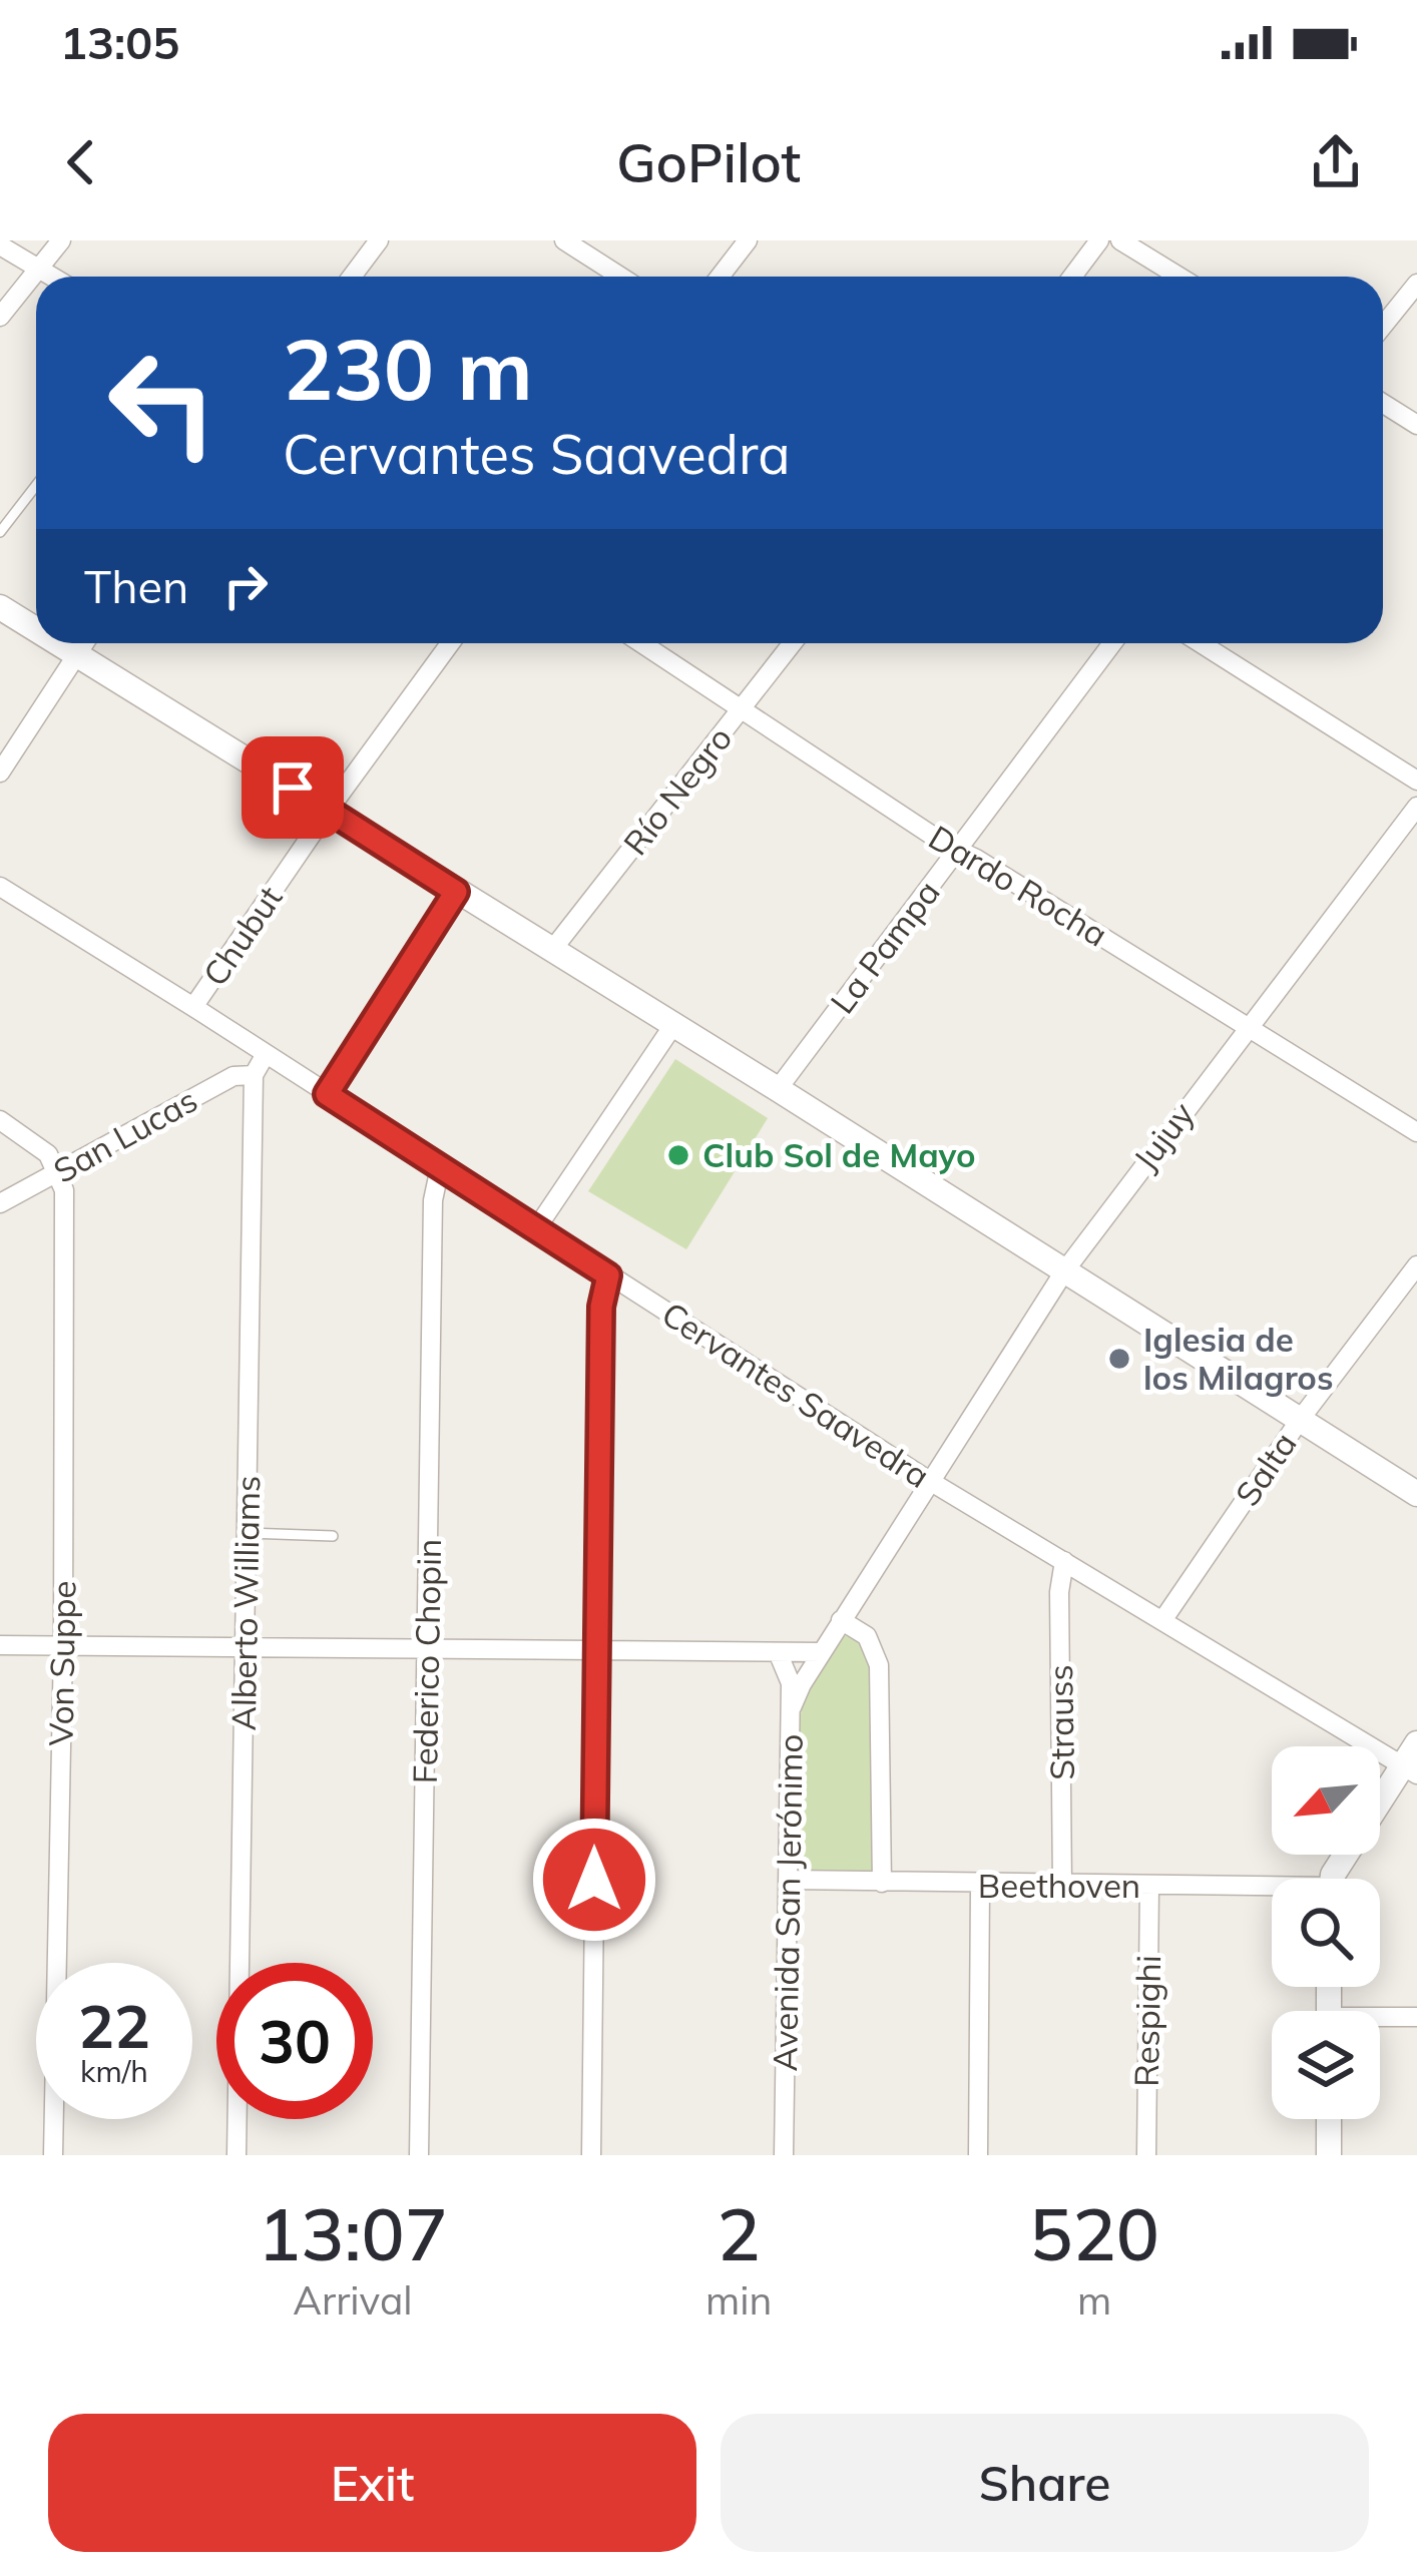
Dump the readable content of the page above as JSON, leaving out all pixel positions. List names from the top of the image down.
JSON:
{
  "streets": {
    "street": [
      "Río Negro",
      "Dardo Rocha",
      "Chubut",
      "La Pampa",
      "San Lucas",
      "Jujuy",
      "Cervantes Saavedra",
      "Salta",
      "Alberto Williams",
      "Federico Chopin",
      "Von Suppe",
      "Strauss",
      "Beethoven",
      "Avenida San Jerónimo",
      "Respighi"
    ]
  },
  "crossings": [
    ["Río Negro", "Dardo Rocha"],
    ["Dardo Rocha", "La Pampa"],
    ["Dardo Rocha", "Jujuy"],
    ["Chubut", "Cervantes Saavedra"],
    ["San Lucas", "Alberto Williams"],
    ["San Lucas", "Von Suppe"],
    ["Jujuy", "Cervantes Saavedra"],
    ["Jujuy", "Avenida San Jerónimo"],
    ["Cervantes Saavedra", "Salta"],
    ["Cervantes Saavedra", "Alberto Williams"],
    ["Cervantes Saavedra", "Federico Chopin"],
    ["Cervantes Saavedra", "Strauss"],
    ["Strauss", "Beethoven"],
    ["Beethoven", "Avenida San Jerónimo"],
    ["Beethoven", "Respighi"]
  ],
  "places": ["Club Sol de Mayo", "Iglesia de los Milagros"],
  "north": "bottom left",
  "page": {
    "status": "13:05",
    "header": "GoPilot",
    "turn": ["230 m", "Cervantes Saavedra"],
    "then": "Then",
    "speed": "22 km/h",
    "limit": "30",
    "eta": [
      "13:07",
      "Arrival",
      "2",
      "min",
      "520",
      "m"
    ],
    "buttons": ["Exit", "Share"]
  }
}
